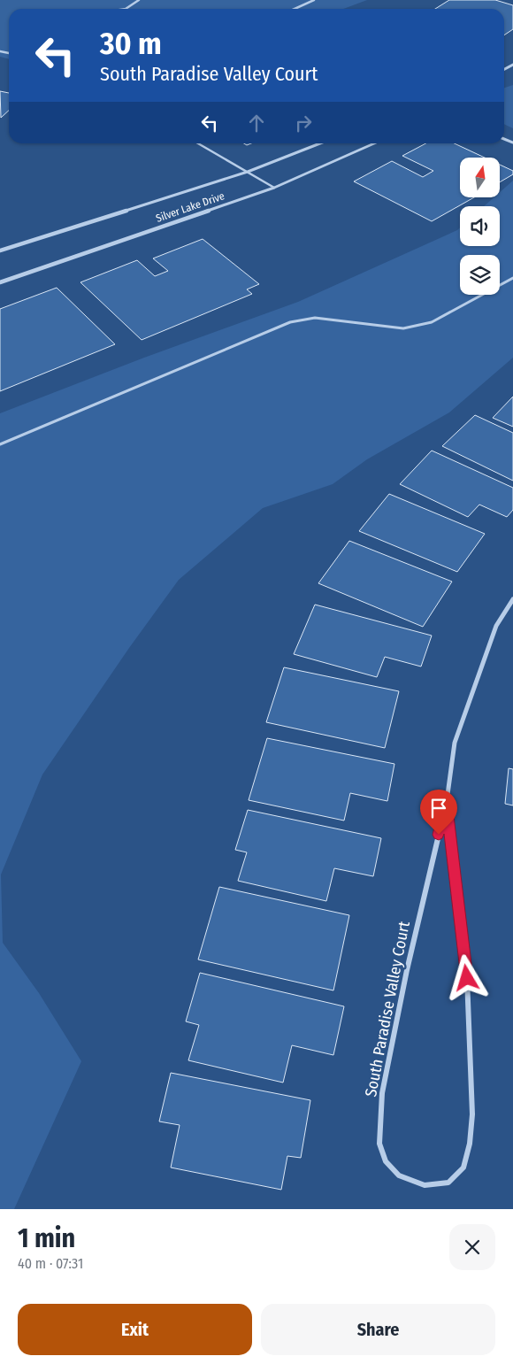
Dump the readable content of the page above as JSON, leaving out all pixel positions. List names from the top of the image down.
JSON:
{
  "streets": {
    "street": ["Silver Lake Drive", "South Paradise Valley Court"]
  },
  "north": "top",
  "page": {
    "turn": ["30 m", "South Paradise Valley Court"],
    "heading": ["1 min", "40 m · 07:31"],
    "buttons": ["Exit", "Share"]
  }
}
